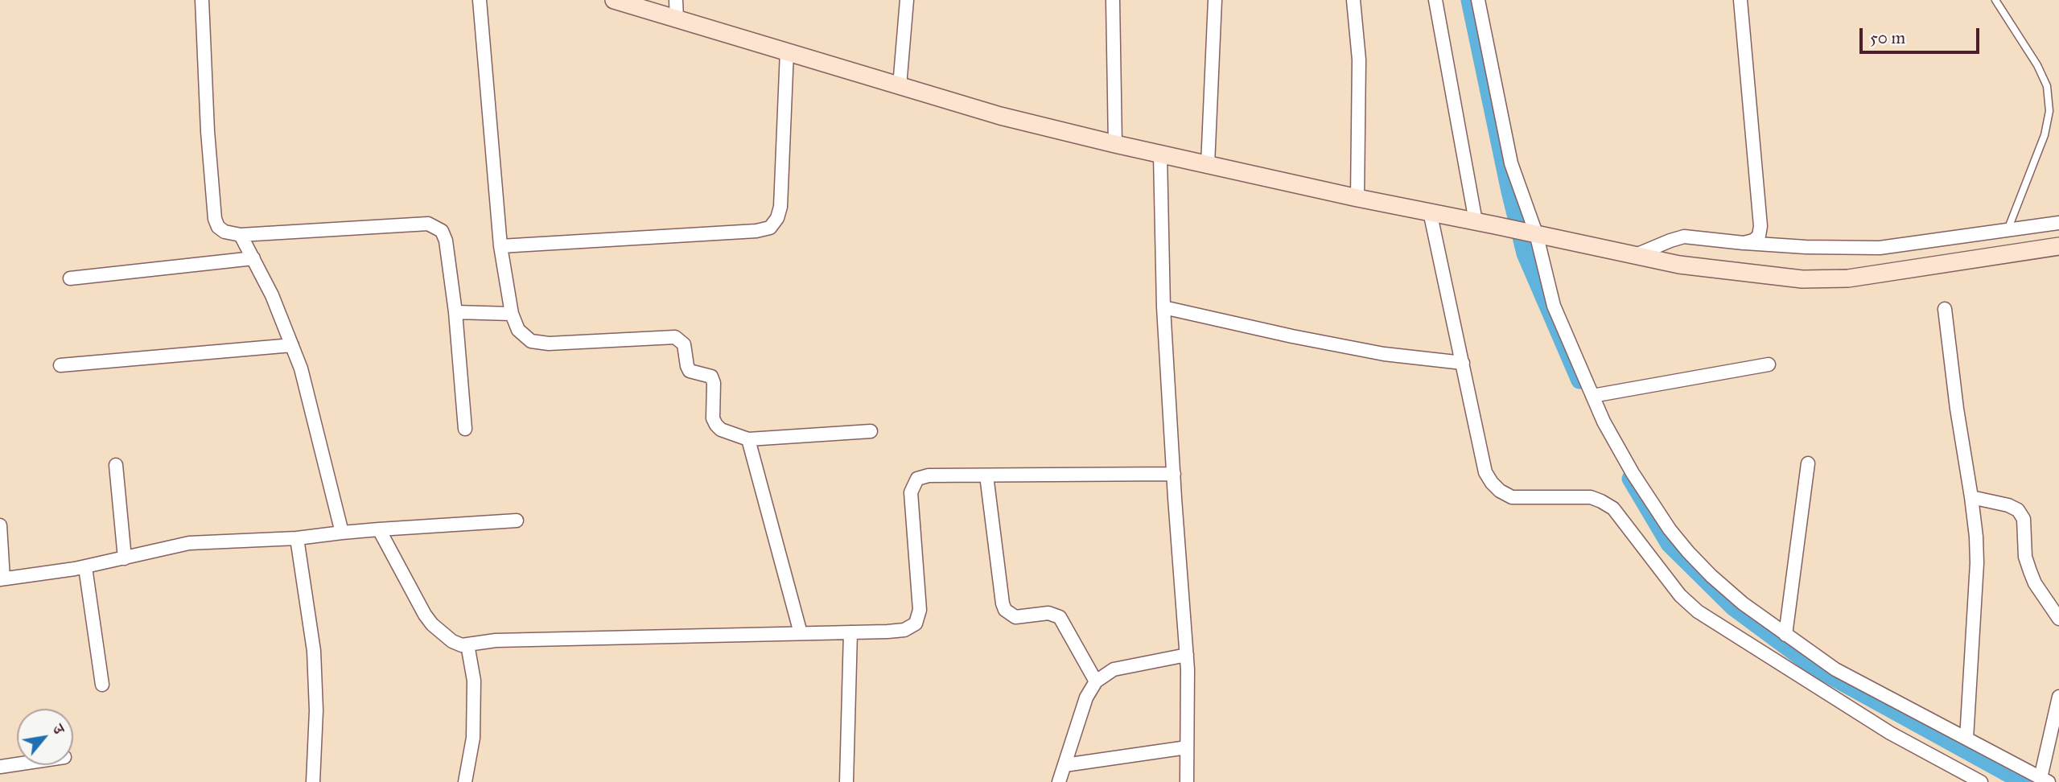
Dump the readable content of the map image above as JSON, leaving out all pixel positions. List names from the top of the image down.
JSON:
{
  "scale_bar": "50 m",
  "north": "top right"
}
